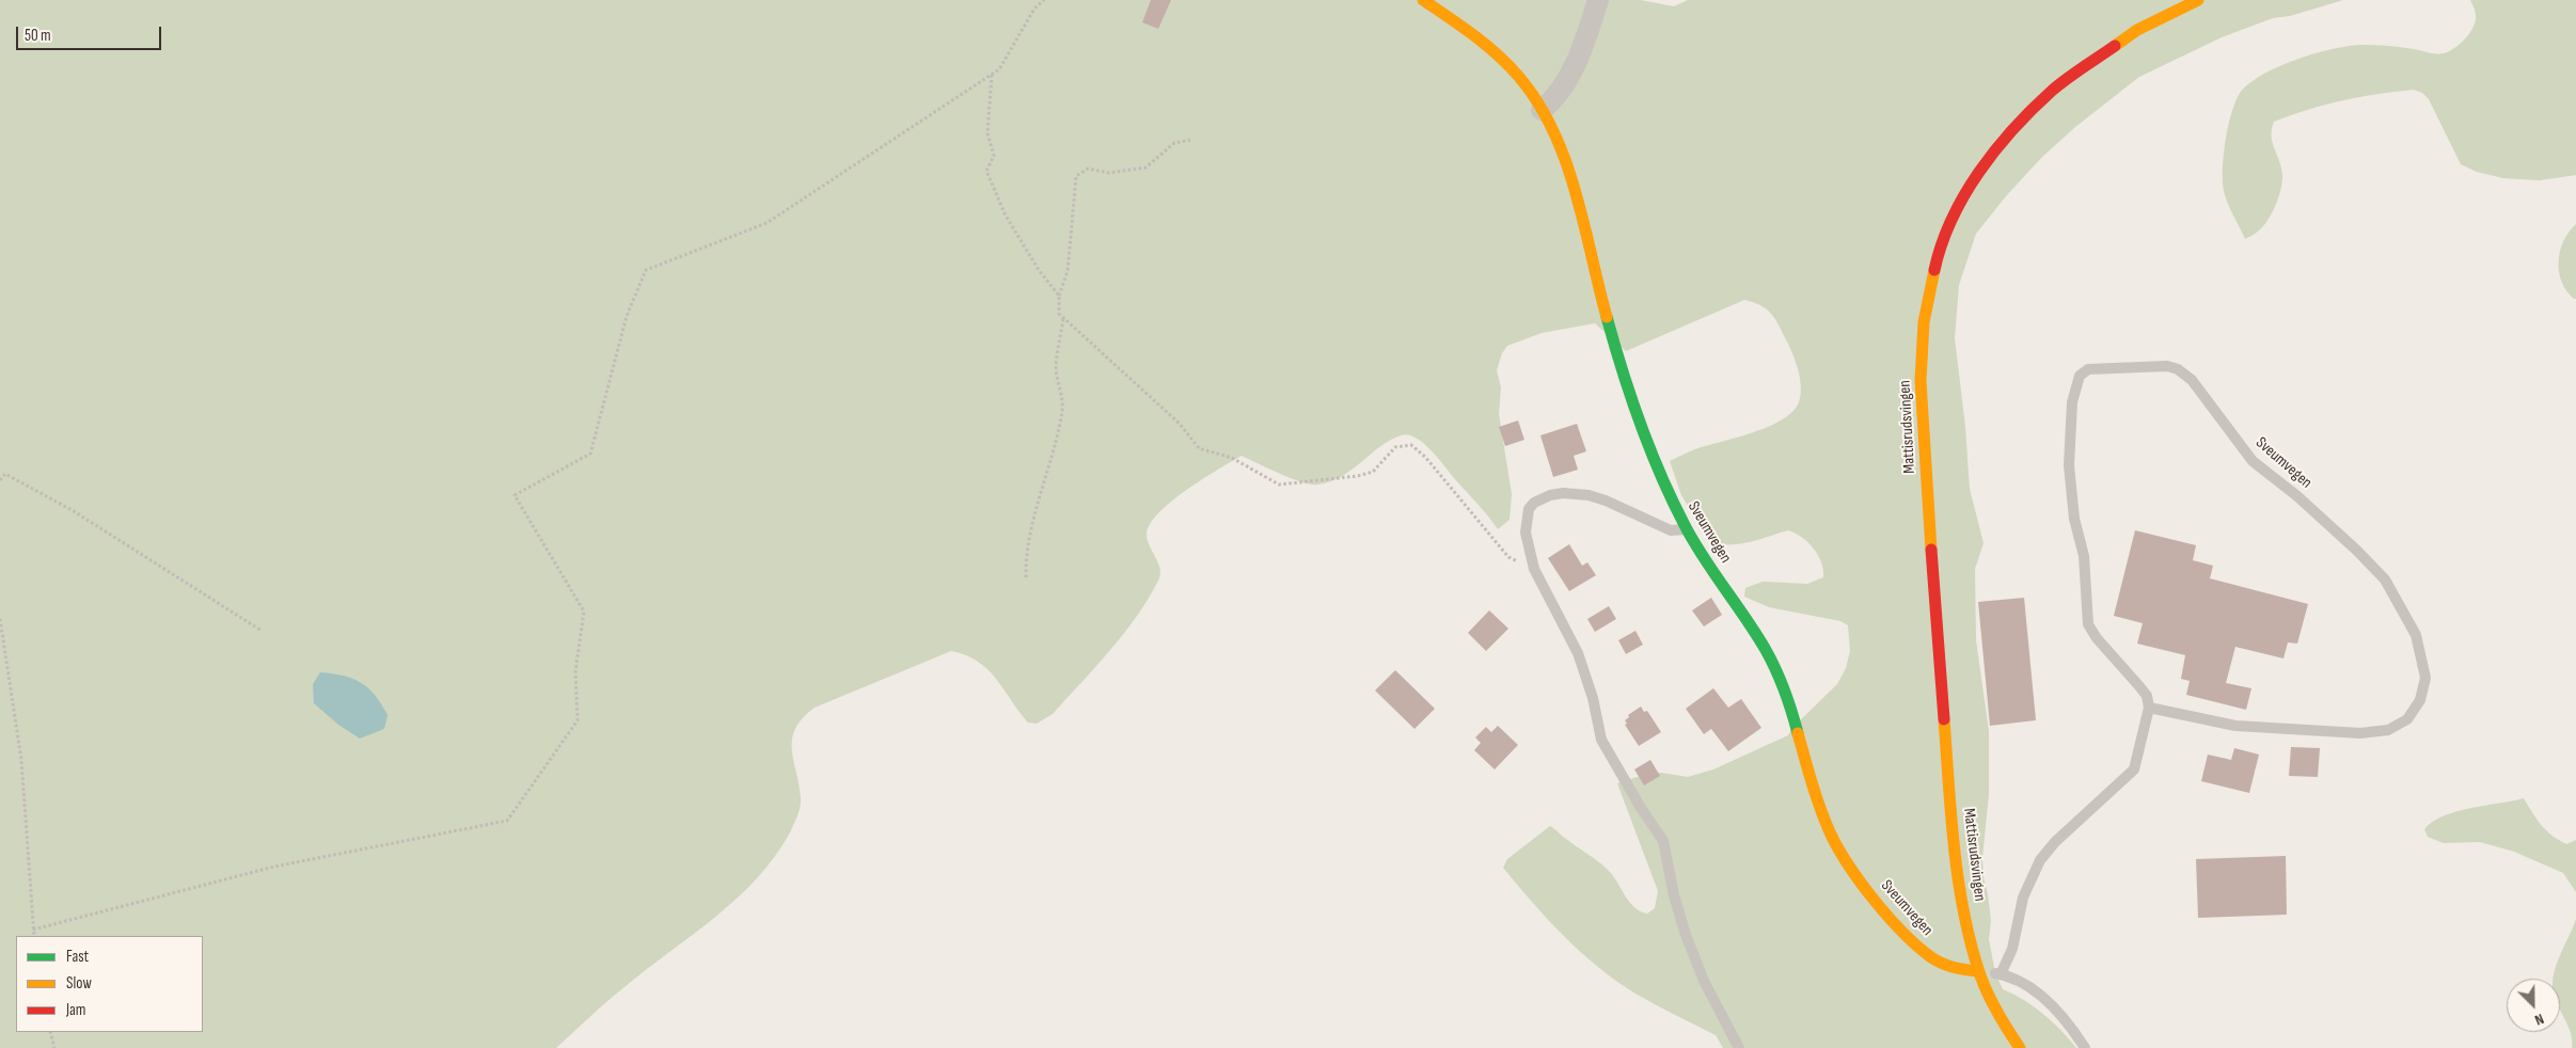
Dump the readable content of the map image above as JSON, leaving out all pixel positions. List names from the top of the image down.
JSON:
{
  "streets": {
    "street": ["Mattisrudsvingen", "Sveumvegen"]
  },
  "crossings": [
    ["Mattisrudsvingen", "Sveumvegen"]
  ],
  "legend": ["Fast", "Slow", "Jam"],
  "scale_bar": "50 m",
  "north": "bottom right"
}
